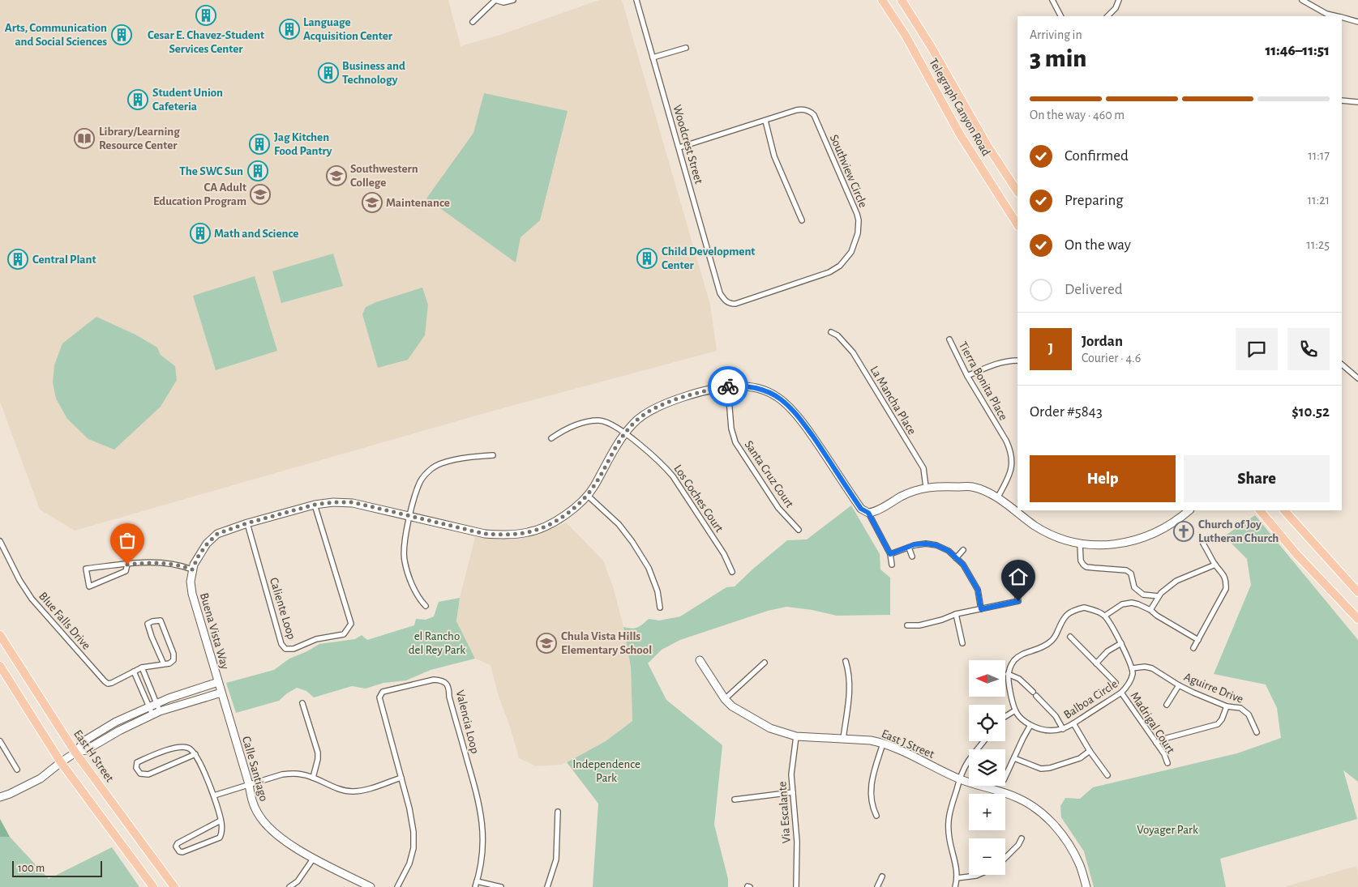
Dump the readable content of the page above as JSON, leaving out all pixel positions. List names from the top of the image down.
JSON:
{
  "streets": {
    "main road": ["Telegraph Canyon Road", "East H Street"],
    "street": [
      "Woodcrest Street",
      "Southview Circle",
      "Tierra Bonita Place",
      "La Mancha Place",
      "Santa Cruz Court",
      "Los Coches Court",
      "Caliente Loop",
      "Blue Falls Drive",
      "Buena Vista Way",
      "Aguirre Drive",
      "Balboa Circle",
      "Valencia Loop",
      "Madrigal Court",
      "East J Street",
      "Calle Santiago",
      "Via Escalante"
    ]
  },
  "crossings": [
    ["Woodcrest Street", "Southview Circle"],
    ["Santa Cruz Court", "Buena Vista Way"],
    ["Los Coches Court", "Buena Vista Way"],
    ["Caliente Loop", "Buena Vista Way"],
    ["Buena Vista Way", "East H Street"],
    ["Buena Vista Way", "Calle Santiago"],
    ["Aguirre Drive", "Balboa Circle"],
    ["Balboa Circle", "Madrigal Court"],
    ["East J Street", "Via Escalante"]
  ],
  "parks": ["el Rancho del Rey Park", "Independence Park", "Voyager Park"],
  "places": {
    "building": [
      "Cesar E. Chavez-Student Services Center",
      "Language Acquisition Center",
      "Arts, Communication and Social Sciences",
      "Business and Technology",
      "Student Union Cafeteria",
      "Jag Kitchen Food Pantry",
      "The SWC Sun",
      "Math and Science",
      "Child Development Center",
      "Central Plant"
    ],
    "library": ["Library/Learning Resource Center"],
    "school or university": [
      "Southwestern College",
      "CA Adult Education Program",
      "Maintenance",
      "Chula Vista Hills Elementary School"
    ],
    "church": ["Church of Joy Lutheran Church"]
  },
  "scale_bar": "100 m",
  "north": "left",
  "page": {
    "heading": ["3 min", "Arriving in", "11:46–11:51"],
    "panel": [
      "Jordan",
      "Courier · 4.6",
      "Order #5843",
      "$10.52"
    ],
    "bar": "On the way · 460 m",
    "list": [
      ["Confirmed", "11:17"],
      ["Preparing", "11:21"],
      ["On the way", "11:25"],
      "Delivered"
    ],
    "round": "J",
    "buttons": ["Help", "Share"],
    "map_buttons": ["+", "−"],
    "scale": "100 m"
  }
}
